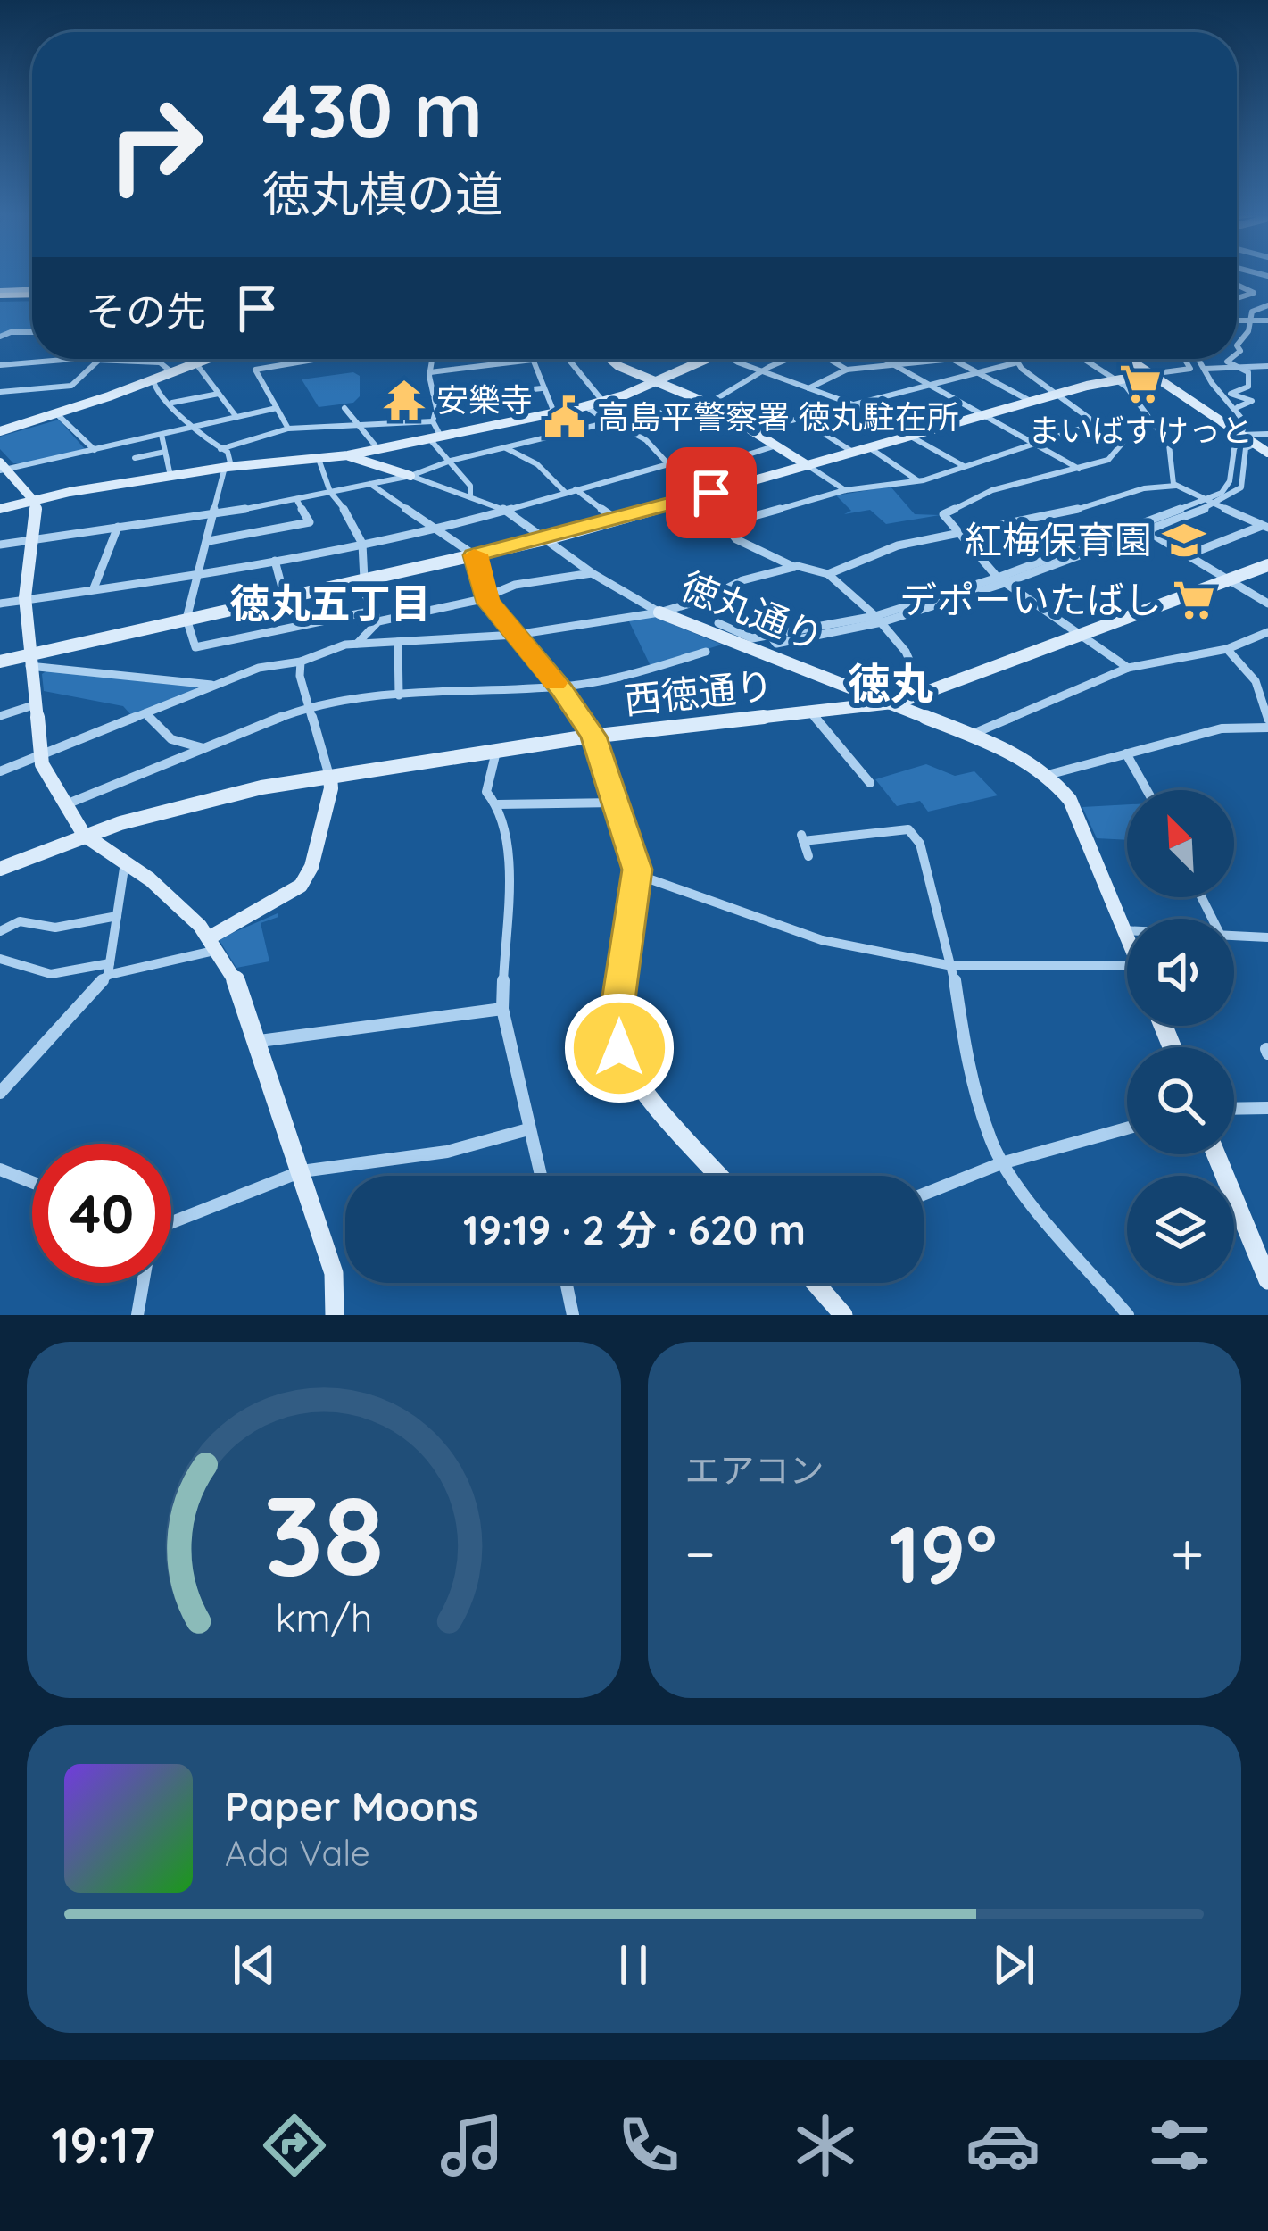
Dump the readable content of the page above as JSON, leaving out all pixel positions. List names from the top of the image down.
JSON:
{
  "streets": {
    "street": ["徳丸通り", "西徳通り"]
  },
  "crossings": [
    ["徳丸通り", "西徳通り"]
  ],
  "districts": ["徳丸五丁目", "徳丸"],
  "places": {
    "supermarket": ["まいばすけっと", "デポーいたばし"],
    "temple": ["安樂寺"],
    "public building": ["高島平警察署 徳丸駐在所"],
    "school or university": ["紅梅保育園"]
  },
  "north": "top left",
  "page": {
    "turn": ["430 m", "徳丸槙の道"],
    "then": "その先",
    "limit": "40",
    "trip": "19:19 · 2 分 · 620 m",
    "tile": "エアコン",
    "heat": ["−", "19°", "+"],
    "song": ["Paper Moons", "Ada Vale"],
    "tabs": "19:17",
    "gauge": ["38", "km/h"]
  }
}
